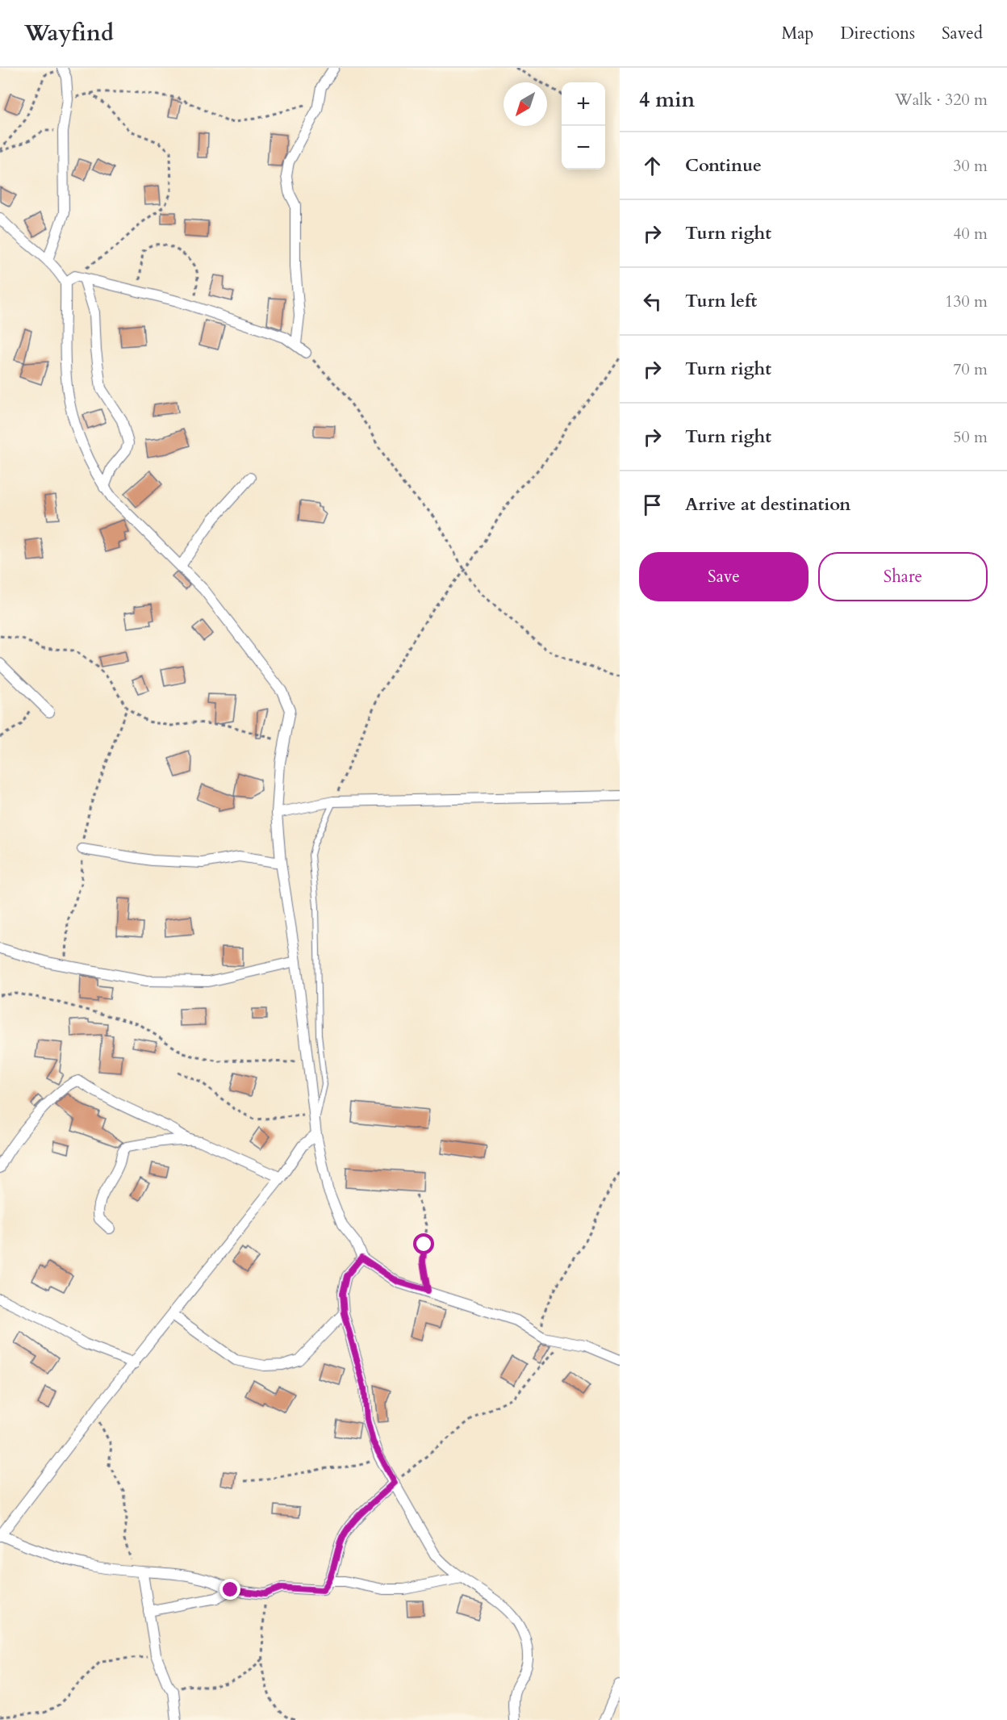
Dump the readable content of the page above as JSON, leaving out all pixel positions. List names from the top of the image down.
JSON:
{
  "north": "bottom left",
  "page": {
    "header": "Wayfind",
    "nav": ["Map", "Directions", "Saved"],
    "heading": ["4 min", "Walk · 320 m"],
    "map_buttons": ["+", "−"],
    "list": [
      ["Continue", "30 m"],
      ["Turn right", "40 m"],
      ["Turn left", "130 m"],
      ["Turn right", "70 m"],
      ["Turn right", "50 m"],
      "Arrive at destination"
    ],
    "buttons": ["Save", "Share"]
  }
}
